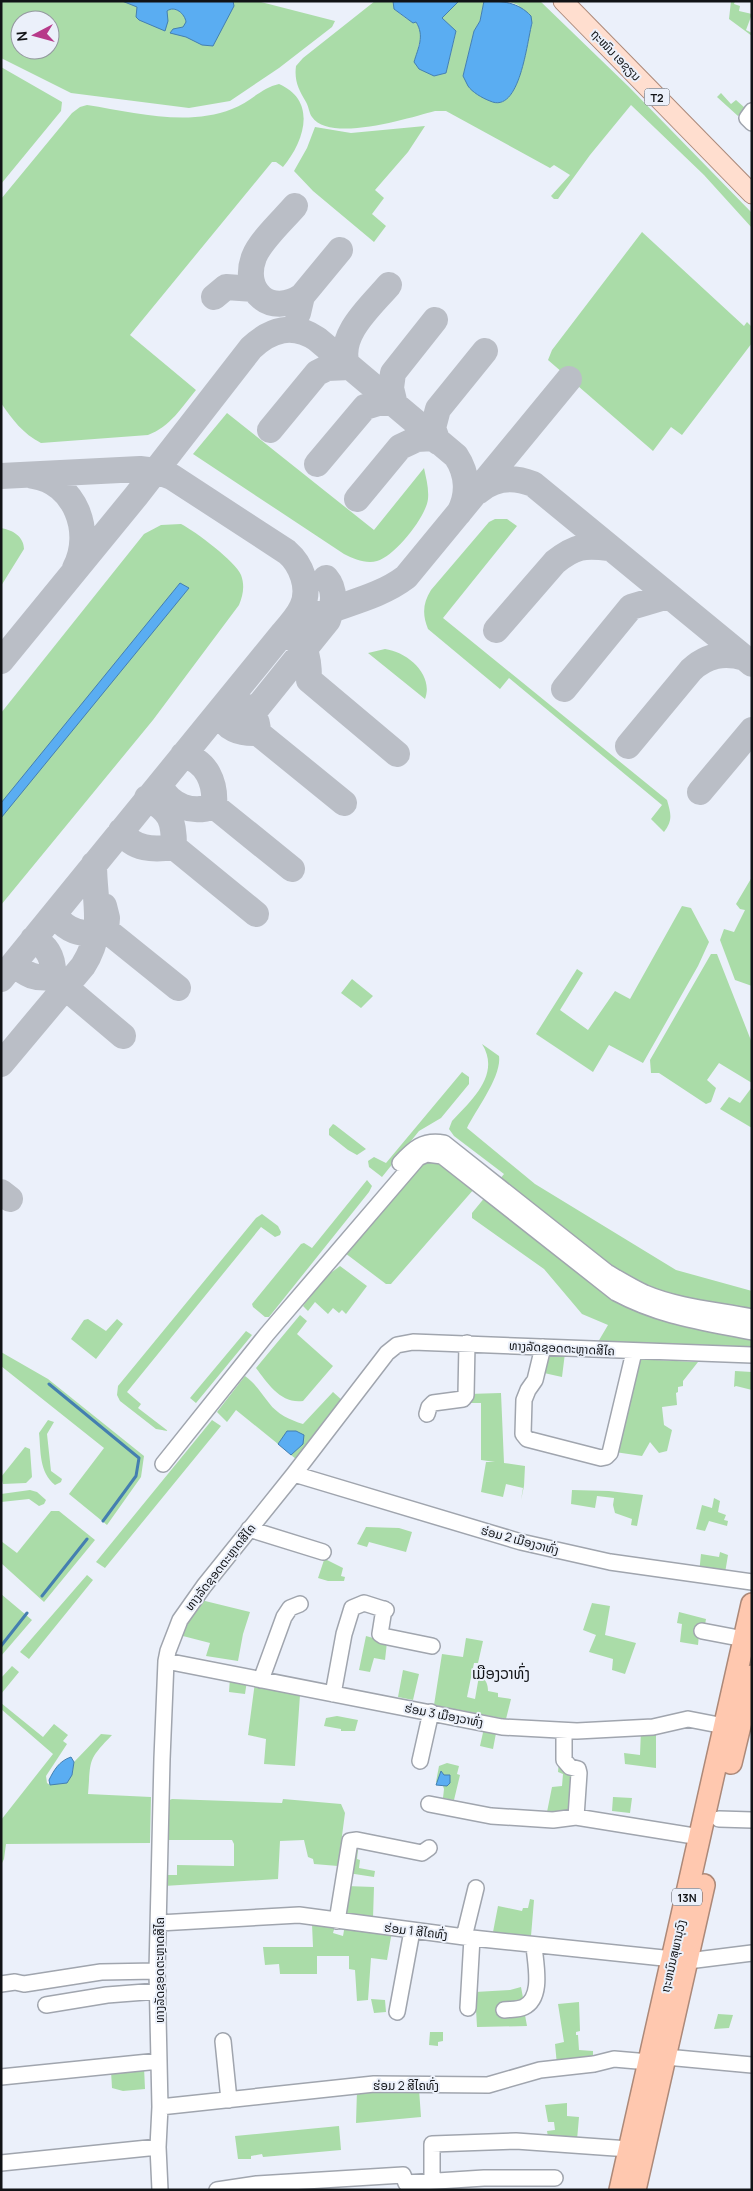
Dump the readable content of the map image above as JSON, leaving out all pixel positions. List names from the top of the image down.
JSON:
{
  "streets": {
    "highway": ["13N", "ຖະຫນົນສຸພານຸວົງ"],
    "main road": ["ຖະໜົນ ເອຊຽນ", "T2"],
    "street": [
      "ທາງລັດຊອດຕະຫຼາດສີໄຄ",
      "ຮ່ອມ 2 ເມືອງວາທົ່ງ",
      "ຮ່ອມ 3 ເມືອງວາທົ່ງ",
      "ຮ່ອມ 1 ສີໄຄທົ່ງ",
      "ຮ່ອມ 2 ສີໄຄທົ່ງ"
    ]
  },
  "crossings": [
    ["ທາງລັດຊອດຕະຫຼາດສີໄຄ", "ຮ່ອມ 2 ເມືອງວາທົ່ງ"],
    ["ທາງລັດຊອດຕະຫຼາດສີໄຄ", "ຮ່ອມ 3 ເມືອງວາທົ່ງ"],
    ["ທາງລັດຊອດຕະຫຼາດສີໄຄ", "ຮ່ອມ 1 ສີໄຄທົ່ງ"],
    ["ທາງລັດຊອດຕະຫຼາດສີໄຄ", "ຮ່ອມ 2 ສີໄຄທົ່ງ"],
    ["ຮ່ອມ 3 ເມືອງວາທົ່ງ", "ຖະຫນົນສຸພານຸວົງ"],
    ["ຮ່ອມ 1 ສີໄຄທົ່ງ", "ຖະຫນົນສຸພານຸວົງ"],
    ["ຖະຫນົນສຸພານຸວົງ", "ຮ່ອມ 2 ສີໄຄທົ່ງ"]
  ],
  "districts": ["ເມືອງວາທົ່ງ"],
  "north": "left"
}
